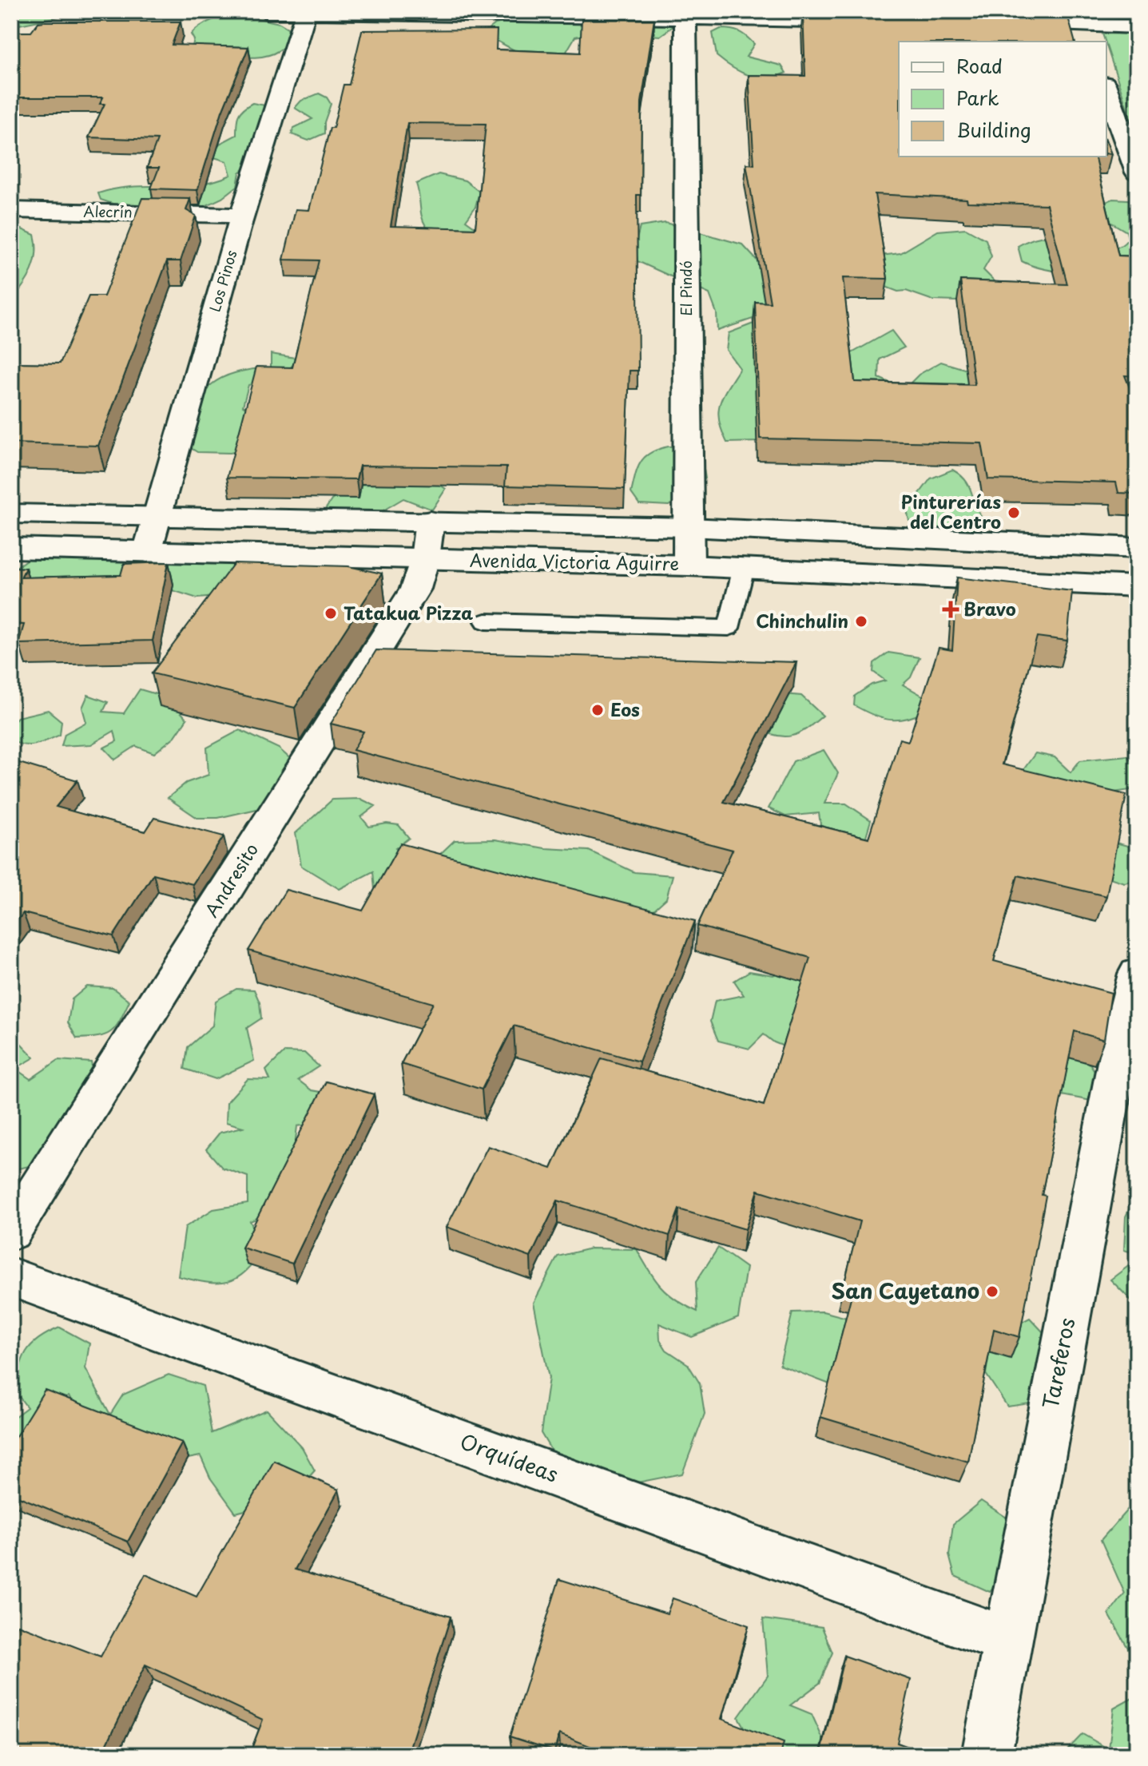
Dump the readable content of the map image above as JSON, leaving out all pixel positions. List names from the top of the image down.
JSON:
{
  "streets": {
    "street": [
      "Alecrín",
      "Los Pinos",
      "El Pindó",
      "Avenida Victoria Aguirre",
      "Andresito",
      "Tareferos",
      "Orquídeas"
    ]
  },
  "crossings": [
    ["Alecrín", "Los Pinos"],
    ["Los Pinos", "Avenida Victoria Aguirre"],
    ["El Pindó", "Avenida Victoria Aguirre"],
    ["Avenida Victoria Aguirre", "Andresito"],
    ["Tareferos", "Orquídeas"]
  ],
  "places": {
    "other": [
      "Pinturerías del Centro",
      "Tatakua Pizza",
      "Chinchulin",
      "Eos",
      "San Cayetano"
    ],
    "health": ["Bravo"]
  },
  "legend": ["Road", "Park", "Building"]
}
